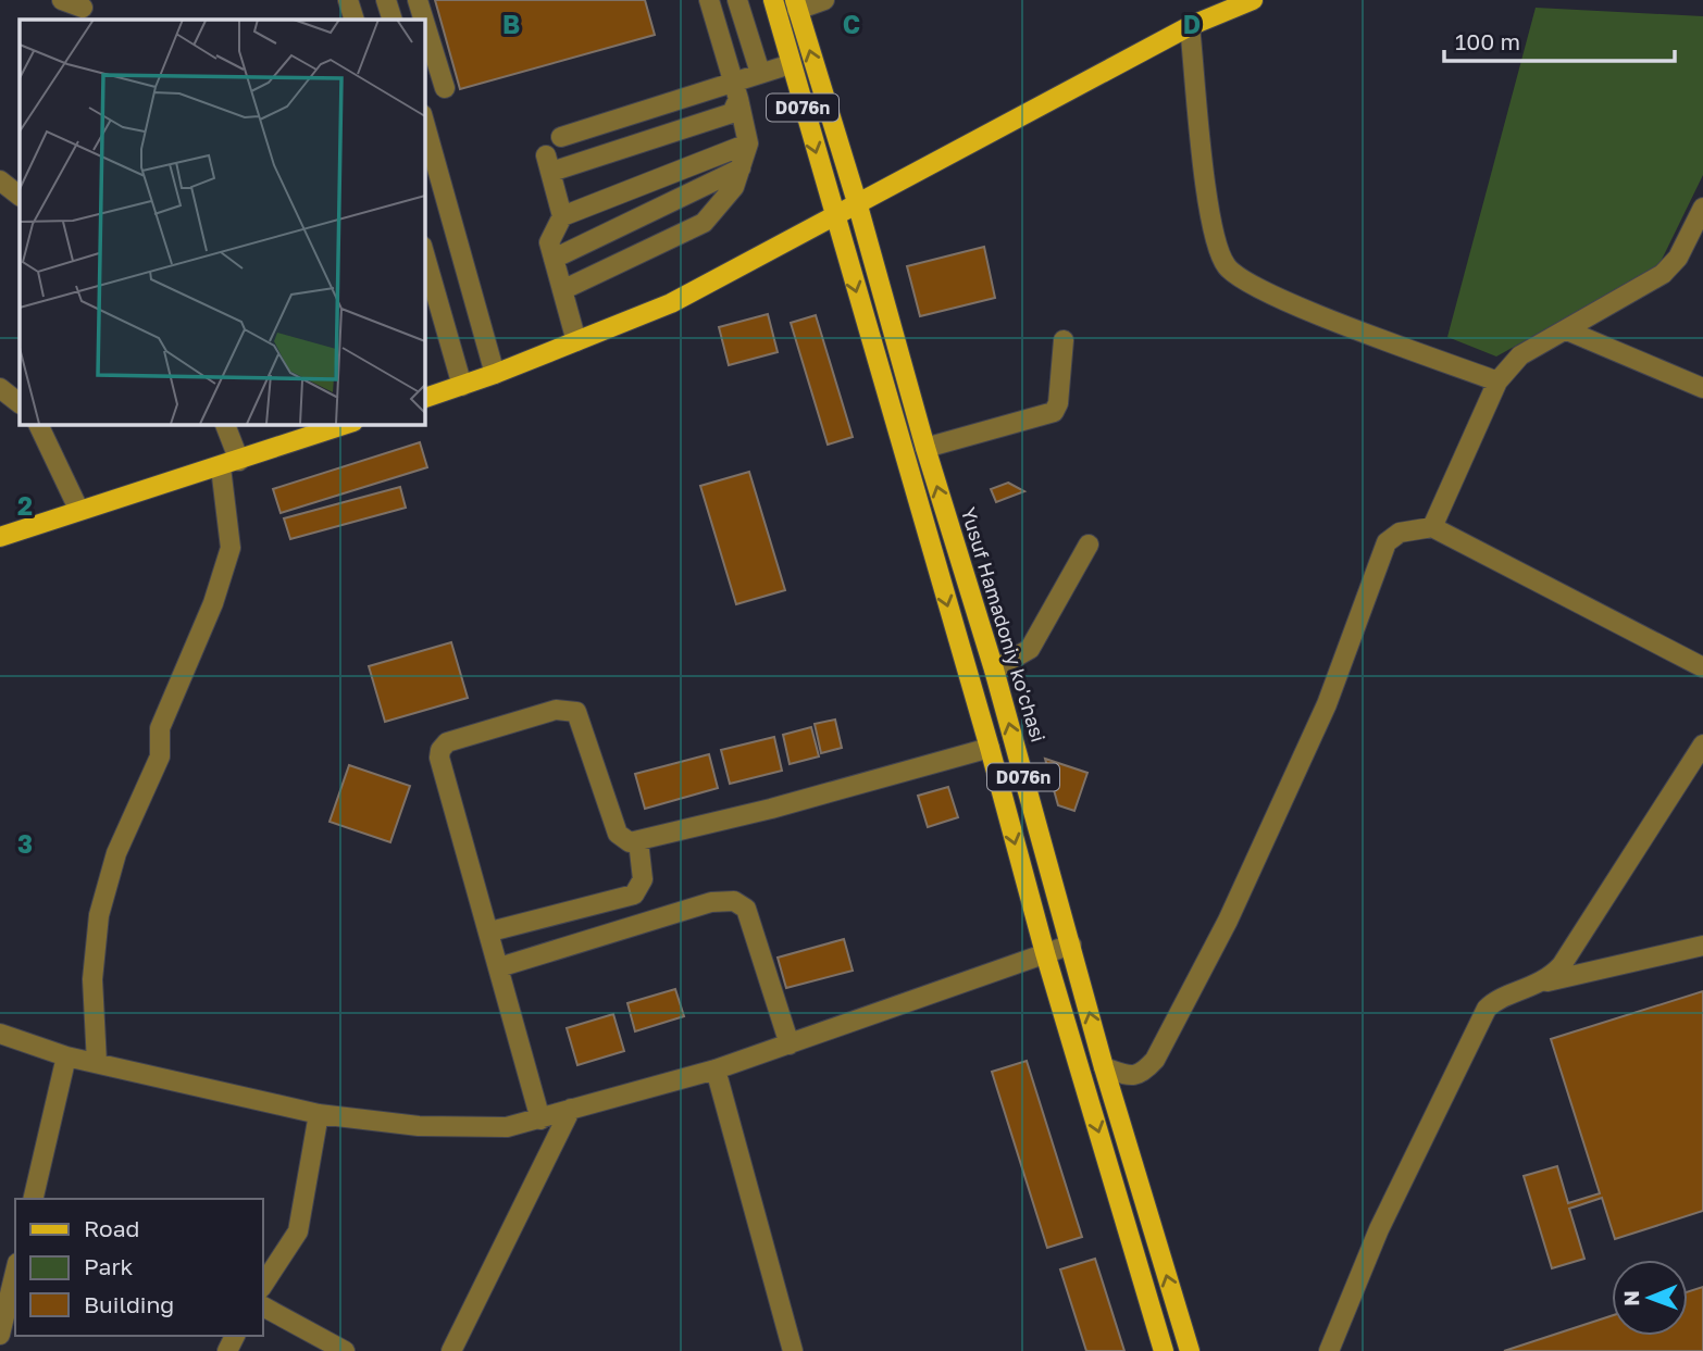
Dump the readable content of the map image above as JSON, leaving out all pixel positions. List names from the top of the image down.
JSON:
{
  "streets": {
    "main road": ["D076n", "Yusuf Hamadoniy ko'chasi"]
  },
  "legend": ["Road", "Park", "Building"],
  "scale_bar": "100 m",
  "north": "left",
  "grid": {
    "columns": ["B", "C", "D"],
    "rows": ["2", "3"]
  }
}
